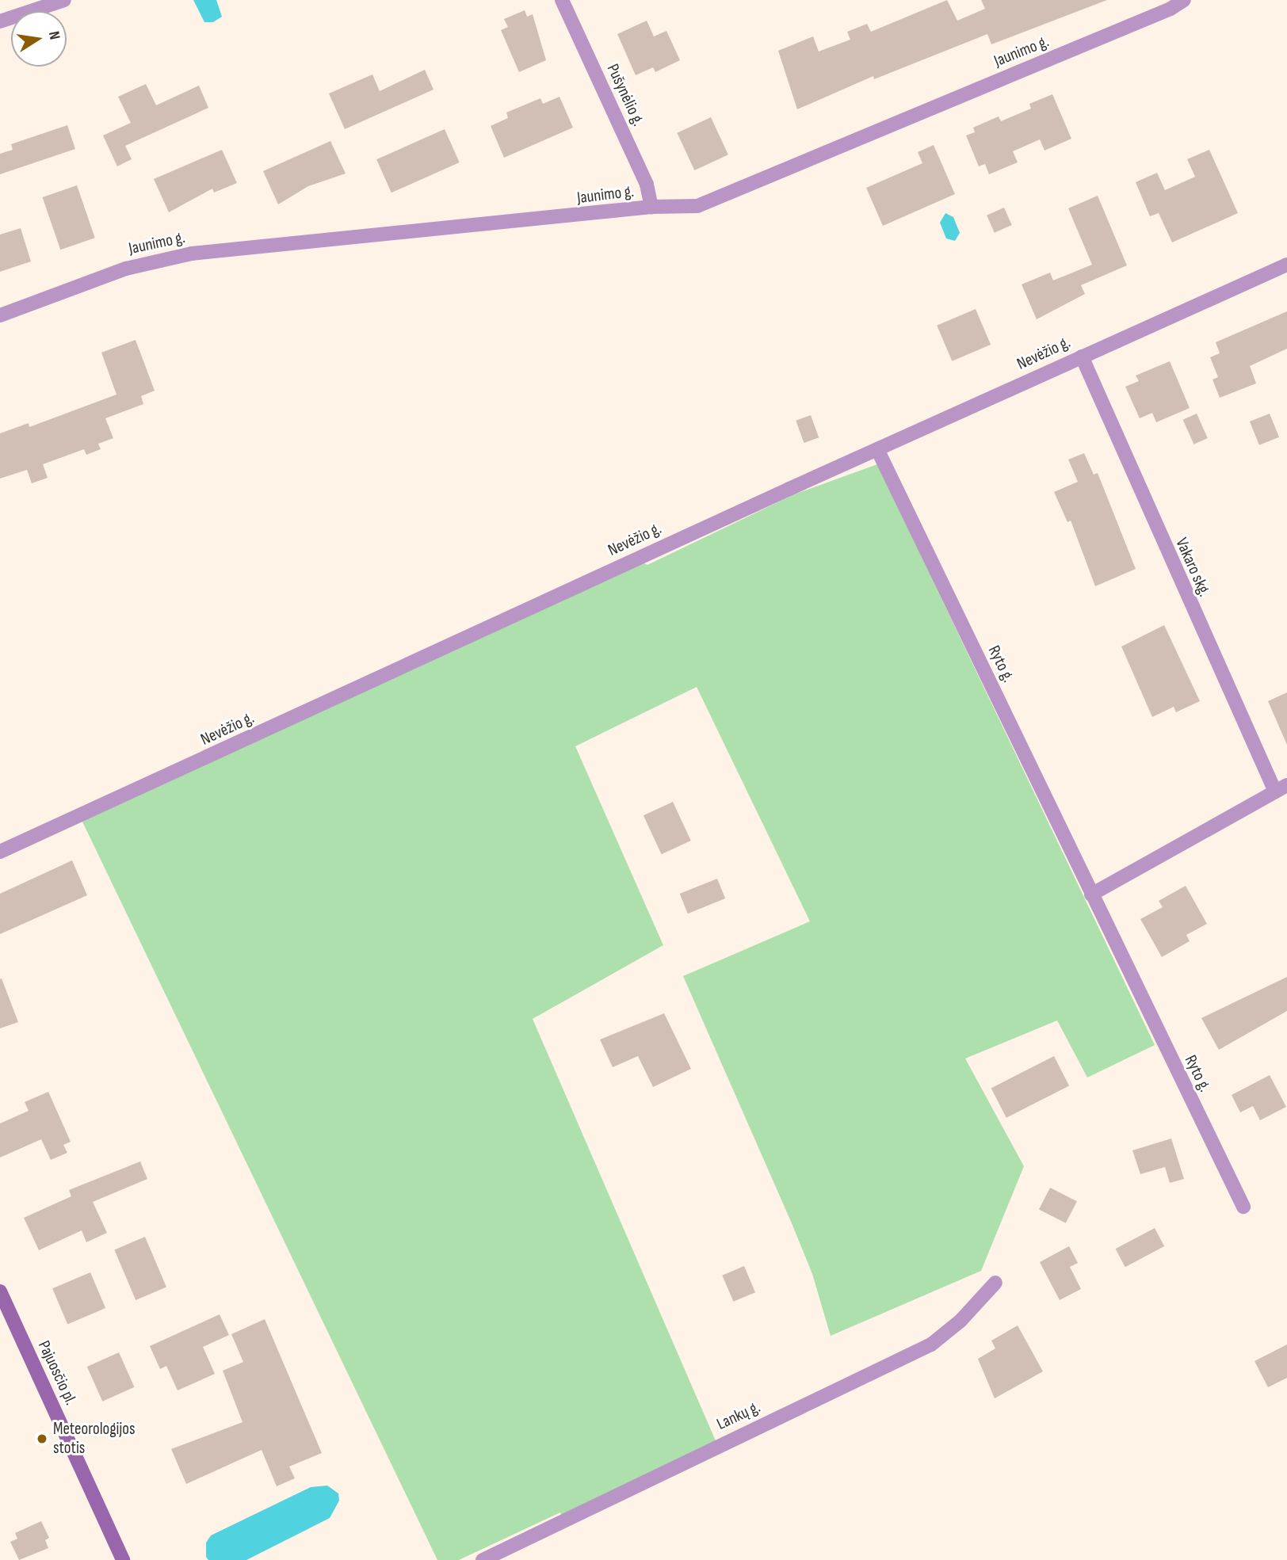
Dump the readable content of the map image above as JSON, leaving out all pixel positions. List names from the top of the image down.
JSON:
{
  "streets": {
    "main road": ["Pajuosčio pl."],
    "street": [
      "Jaunimo g.",
      "Pušynėlio g.",
      "Nevėžio g.",
      "Vakaro skg.",
      "Ryto g.",
      "Lankų g."
    ]
  },
  "crossings": [
    ["Jaunimo g.", "Pušynėlio g."],
    ["Nevėžio g.", "Vakaro skg."],
    ["Nevėžio g.", "Ryto g."]
  ],
  "places": ["Meteorologijos stotis"],
  "north": "right"
}
